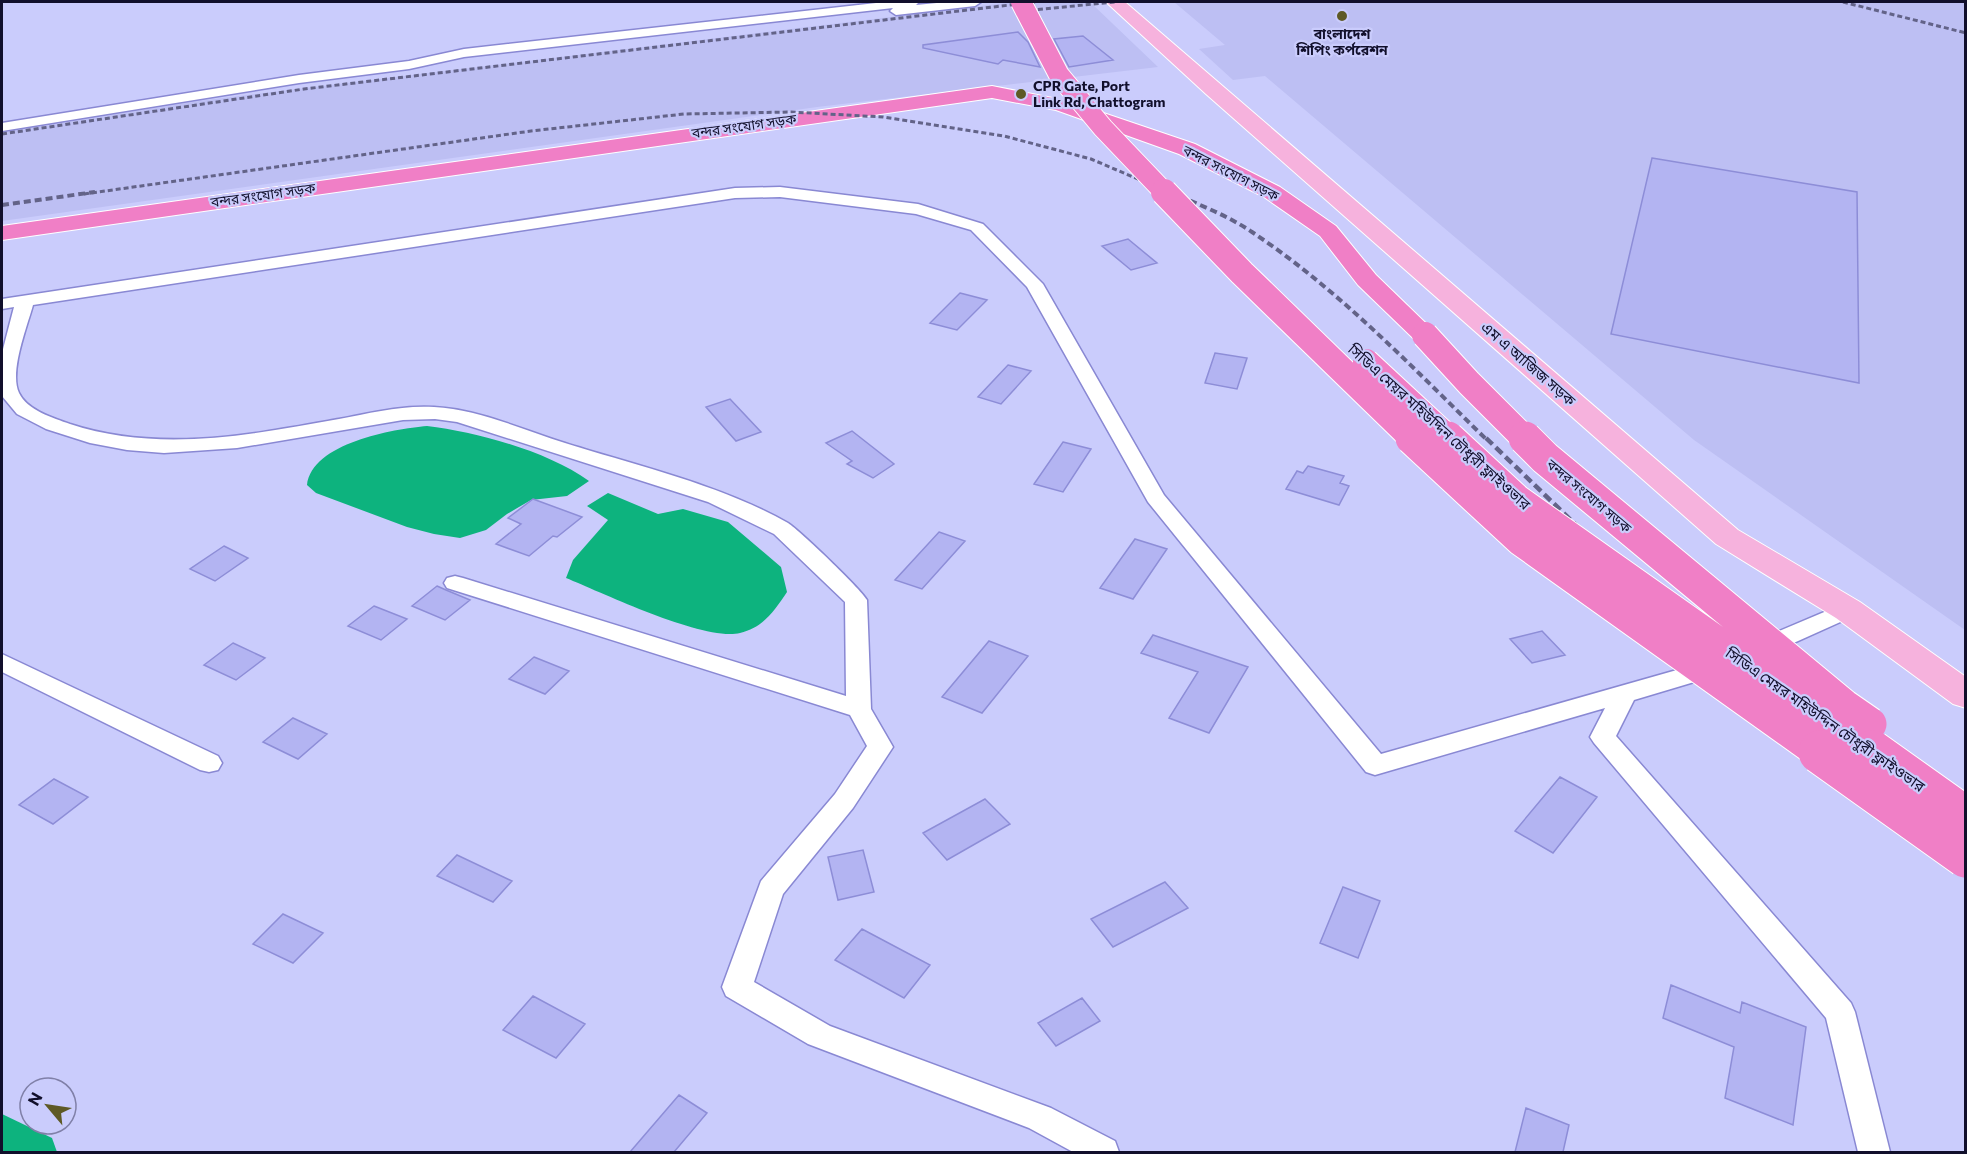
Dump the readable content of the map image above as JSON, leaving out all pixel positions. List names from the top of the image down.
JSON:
{
  "streets": {
    "highway": ["বন্দর সংযোগ সড়ক", "সিডিএ মেয়র মহিউদ্দিন চৌধুরী ফ্লাইওভার"],
    "main road": ["এম এ আজিজ সড়ক"]
  },
  "places": ["বাংলাদেশ শিপিং কর্পরেশন", "CPR Gate, Port Link Rd, Chattogram"],
  "north": "top left"
}
